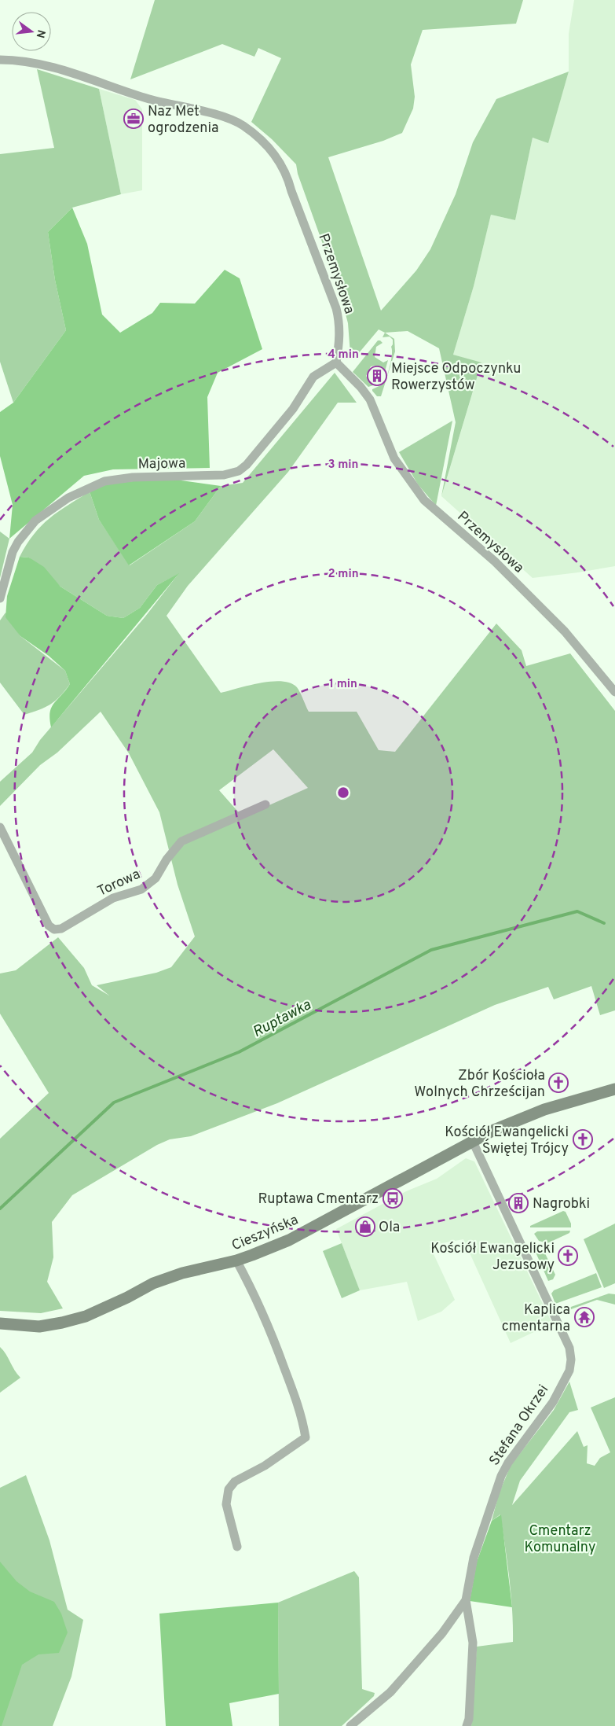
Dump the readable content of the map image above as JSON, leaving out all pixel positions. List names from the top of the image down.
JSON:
{
  "streets": {
    "main road": ["Cieszyńska"],
    "street": [
      "Przemysłowa",
      "Majowa",
      "Torowa",
      "Stefana Okrzei"
    ]
  },
  "crossings": [
    ["Przemysłowa", "Majowa"],
    ["Cieszyńska", "Stefana Okrzei"]
  ],
  "water": ["Ruptawka"],
  "parks": ["Cmentarz Komunalny"],
  "places": {
    "office": ["Naz Met ogrodzenia"],
    "building": ["Miejsce Odpoczynku Rowerzystów", "Nagrobki"],
    "church": ["Zbór Kościoła Wolnych Chrześcijan", "Kościół Ewangelicki Świętej Trójcy", "Kościół Ewangelicki Jezusowy"],
    "bus stop": ["Ruptawa Cmentarz"],
    "shop": ["Ola"],
    "temple": ["Kaplica cmentarna"]
  },
  "north": "right",
  "rings": [
    "4 min",
    "3 min",
    "2 min",
    "1 min"
  ]
}
